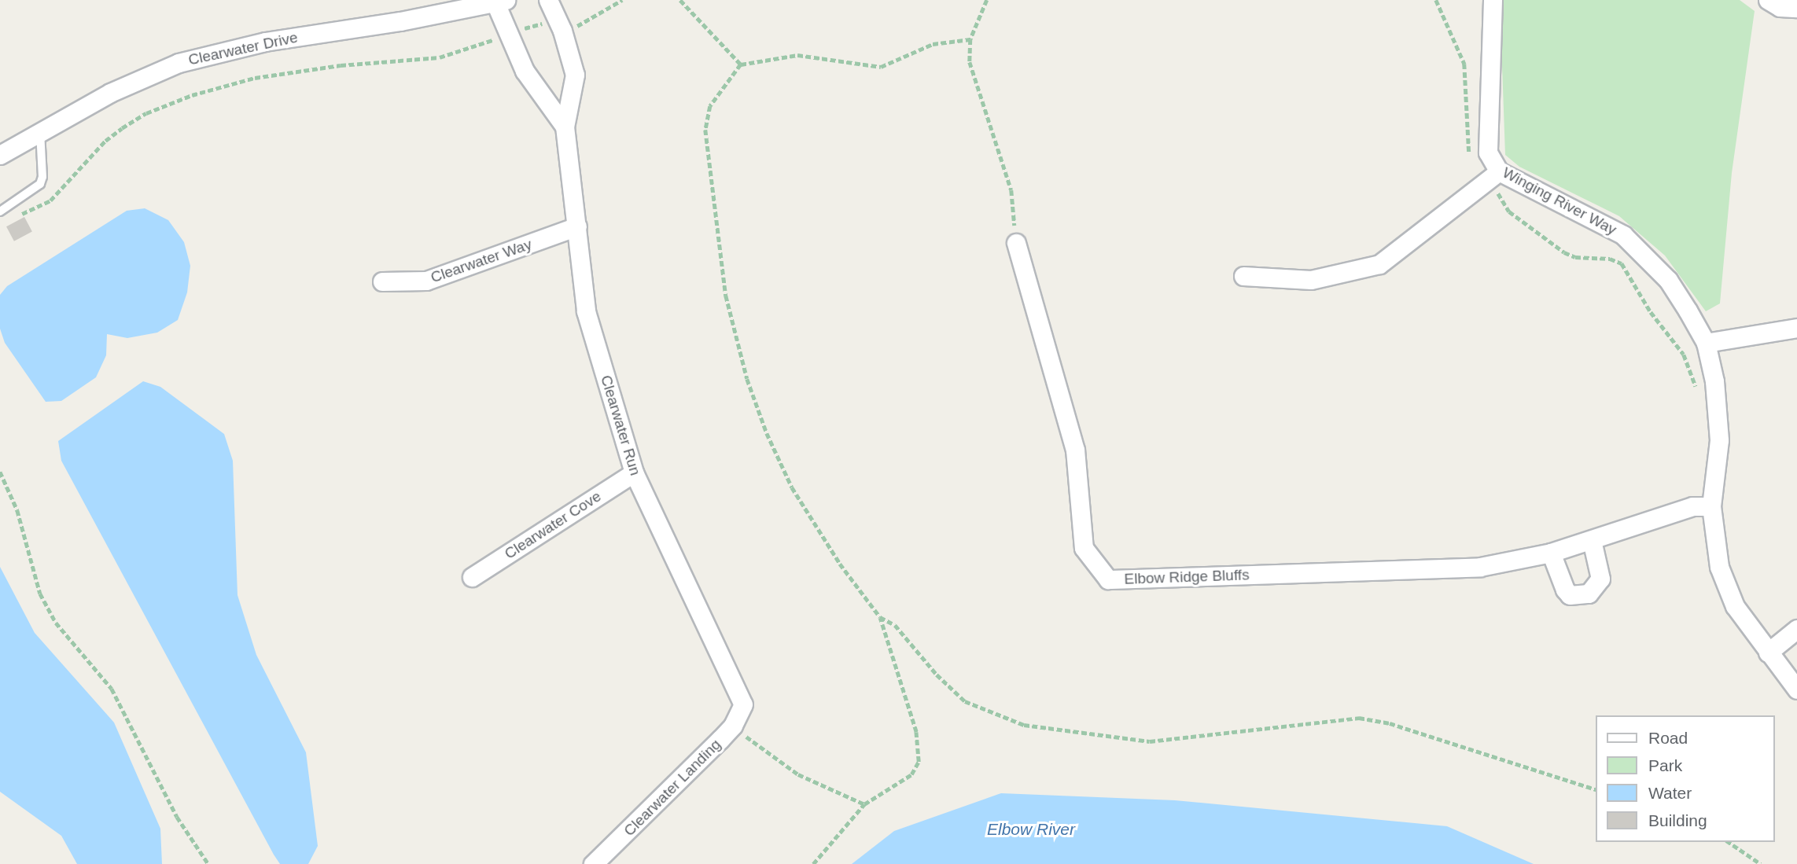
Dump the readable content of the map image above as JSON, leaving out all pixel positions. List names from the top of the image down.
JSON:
{
  "streets": {
    "street": [
      "Clearwater Drive",
      "Winging River Way",
      "Clearwater Way",
      "Clearwater Run",
      "Clearwater Cove",
      "Elbow Ridge Bluffs",
      "Clearwater Landing"
    ]
  },
  "crossings": [
    ["Clearwater Drive", "Clearwater Run"],
    ["Winging River Way", "Elbow Ridge Bluffs"],
    ["Clearwater Way", "Clearwater Run"],
    ["Clearwater Run", "Clearwater Cove"],
    ["Clearwater Run", "Clearwater Landing"]
  ],
  "water": ["Elbow River"],
  "legend": [
    "Road",
    "Park",
    "Water",
    "Building"
  ]
}
